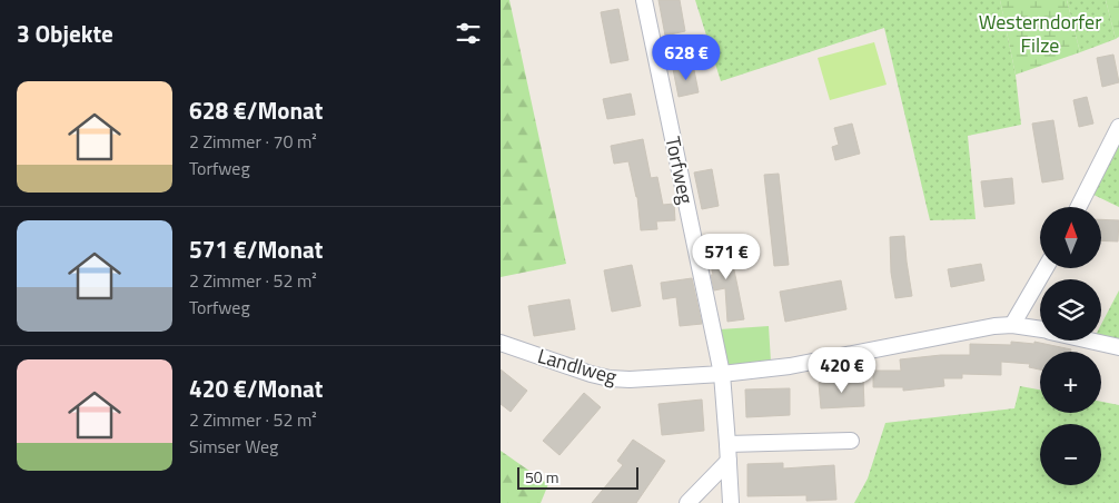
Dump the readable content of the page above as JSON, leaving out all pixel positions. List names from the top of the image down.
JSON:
{
  "streets": {
    "street": ["Torfweg", "Landlweg"]
  },
  "crossings": [
    ["Torfweg", "Landlweg"]
  ],
  "parks": ["Westerndorfer Filze"],
  "scale_bar": "50 m",
  "north": "top",
  "page": {
    "heading": "3 Objekte",
    "price": ["628 €", "571 €", "420 €"],
    "list": [
      {
        "name": "628 €/Monat",
        "note": "2 Zimmer · 70 m² · Torfweg"
      },
      {
        "name": "571 €/Monat",
        "note": "2 Zimmer · 52 m² · Torfweg"
      },
      {
        "name": "420 €/Monat",
        "note": "2 Zimmer · 52 m² · Simser Weg"
      }
    ],
    "map_buttons": ["+", "−"],
    "scale": "50 m"
  }
}
